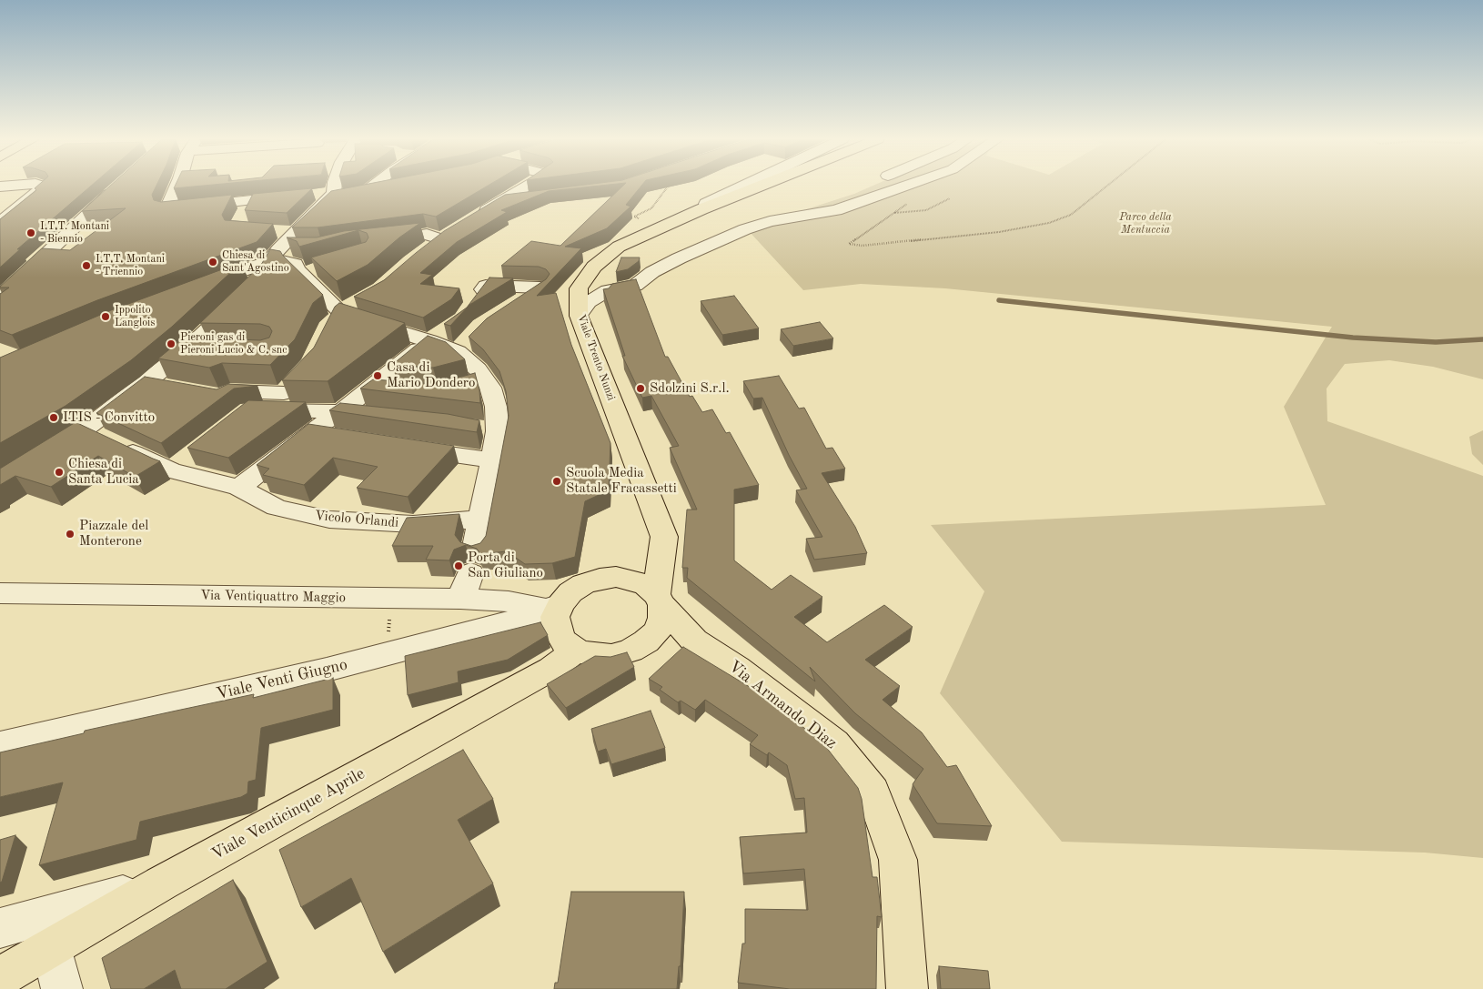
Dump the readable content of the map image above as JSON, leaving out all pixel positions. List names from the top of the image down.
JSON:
{
  "streets": {
    "main road": ["Viale Trento Nunzi", "Via Armando Diaz", "Viale Venticinque Aprile"],
    "street": ["Vicolo Orlandi", "Via Ventiquattro Maggio", "Viale Venti Giugno"]
  },
  "crossings": [
    ["Viale Trento Nunzi", "Via Ventiquattro Maggio"],
    ["Viale Trento Nunzi", "Viale Venti Giugno"],
    ["Viale Trento Nunzi", "Via Armando Diaz"],
    ["Viale Trento Nunzi", "Viale Venticinque Aprile"],
    ["Via Ventiquattro Maggio", "Viale Venti Giugno"],
    ["Via Ventiquattro Maggio", "Via Armando Diaz"],
    ["Via Ventiquattro Maggio", "Viale Venticinque Aprile"],
    ["Viale Venti Giugno", "Via Armando Diaz"],
    ["Viale Venti Giugno", "Viale Venticinque Aprile"],
    ["Via Armando Diaz", "Viale Venticinque Aprile"]
  ],
  "parks": ["Parco della Mentuccia"],
  "places": [
    "I.T.T. Montani - Biennio",
    "Chiesa di Sant'Agostino",
    "I.T.T. Montani - Triennio",
    "Ippolito Langlois",
    "Pieroni gas di Pieroni Lucio & C. snc",
    "Casa di Mario Dondero",
    "Sdolzini S.r.l.",
    "ITIS - Convitto",
    "Chiesa di Santa Lucia",
    "Scuola Media Statale Fracassetti",
    "Piazzale del Monterone",
    "Porta di San Giuliano"
  ]
}
